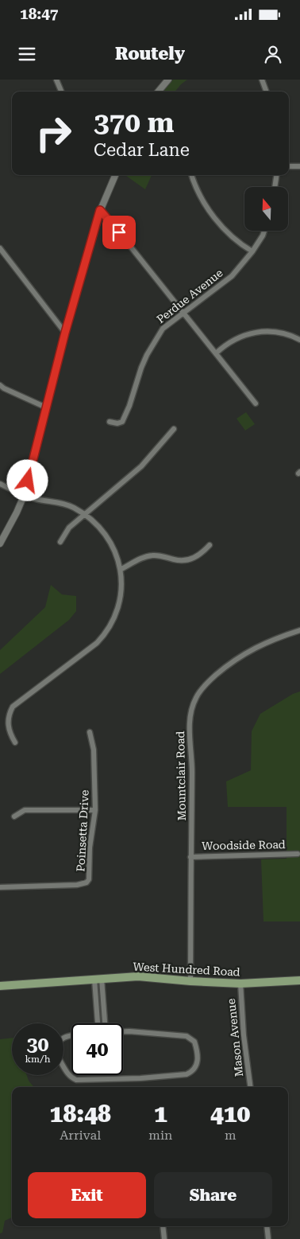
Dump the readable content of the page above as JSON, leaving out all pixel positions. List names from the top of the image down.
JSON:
{
  "streets": {
    "main road": ["West Hundred Road"],
    "street": [
      "Perdue Avenue",
      "Mountclair Road",
      "Poinsetta Drive",
      "Woodside Road",
      "Mason Avenue"
    ]
  },
  "crossings": [
    ["Mountclair Road", "Woodside Road"],
    ["Mountclair Road", "West Hundred Road"],
    ["West Hundred Road", "Mason Avenue"]
  ],
  "north": "top",
  "page": {
    "status": "18:47",
    "header": "Routely",
    "turn": ["370 m", "Cedar Lane"],
    "speed": "30 km/h",
    "limit": "40",
    "eta": [
      "18:48",
      "Arrival",
      "1",
      "min",
      "410",
      "m"
    ],
    "buttons": ["Exit", "Share"]
  }
}
